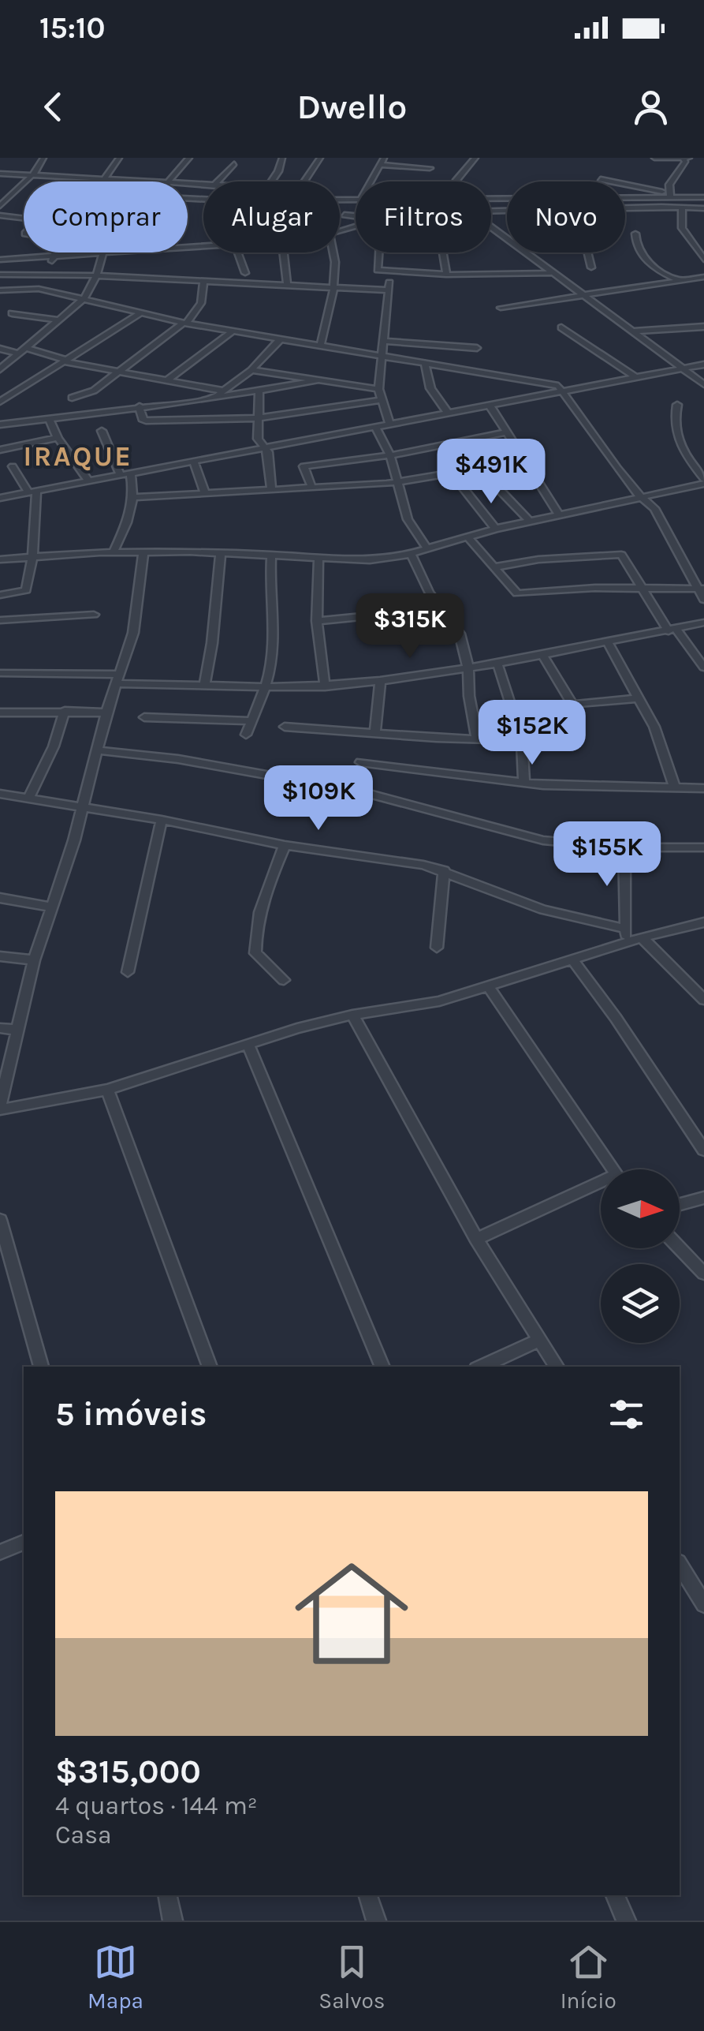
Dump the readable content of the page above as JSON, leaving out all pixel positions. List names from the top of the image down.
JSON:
{
  "districts": ["IRAQUE"],
  "north": "right",
  "page": {
    "status": "15:10",
    "header": "Dwello",
    "chip": [
      "Comprar",
      "Alugar",
      "Filtros",
      "Novo"
    ],
    "price": [
      "$491K",
      "$315K",
      "$152K",
      "$109K",
      "$155K"
    ],
    "heading": "5 imóveis",
    "list": [
      {
        "name": "$315,000",
        "note": "4 quartos · 144 m² · Casa"
      }
    ],
    "tabs": ["Mapa", "Salvos", "Início"]
  }
}
